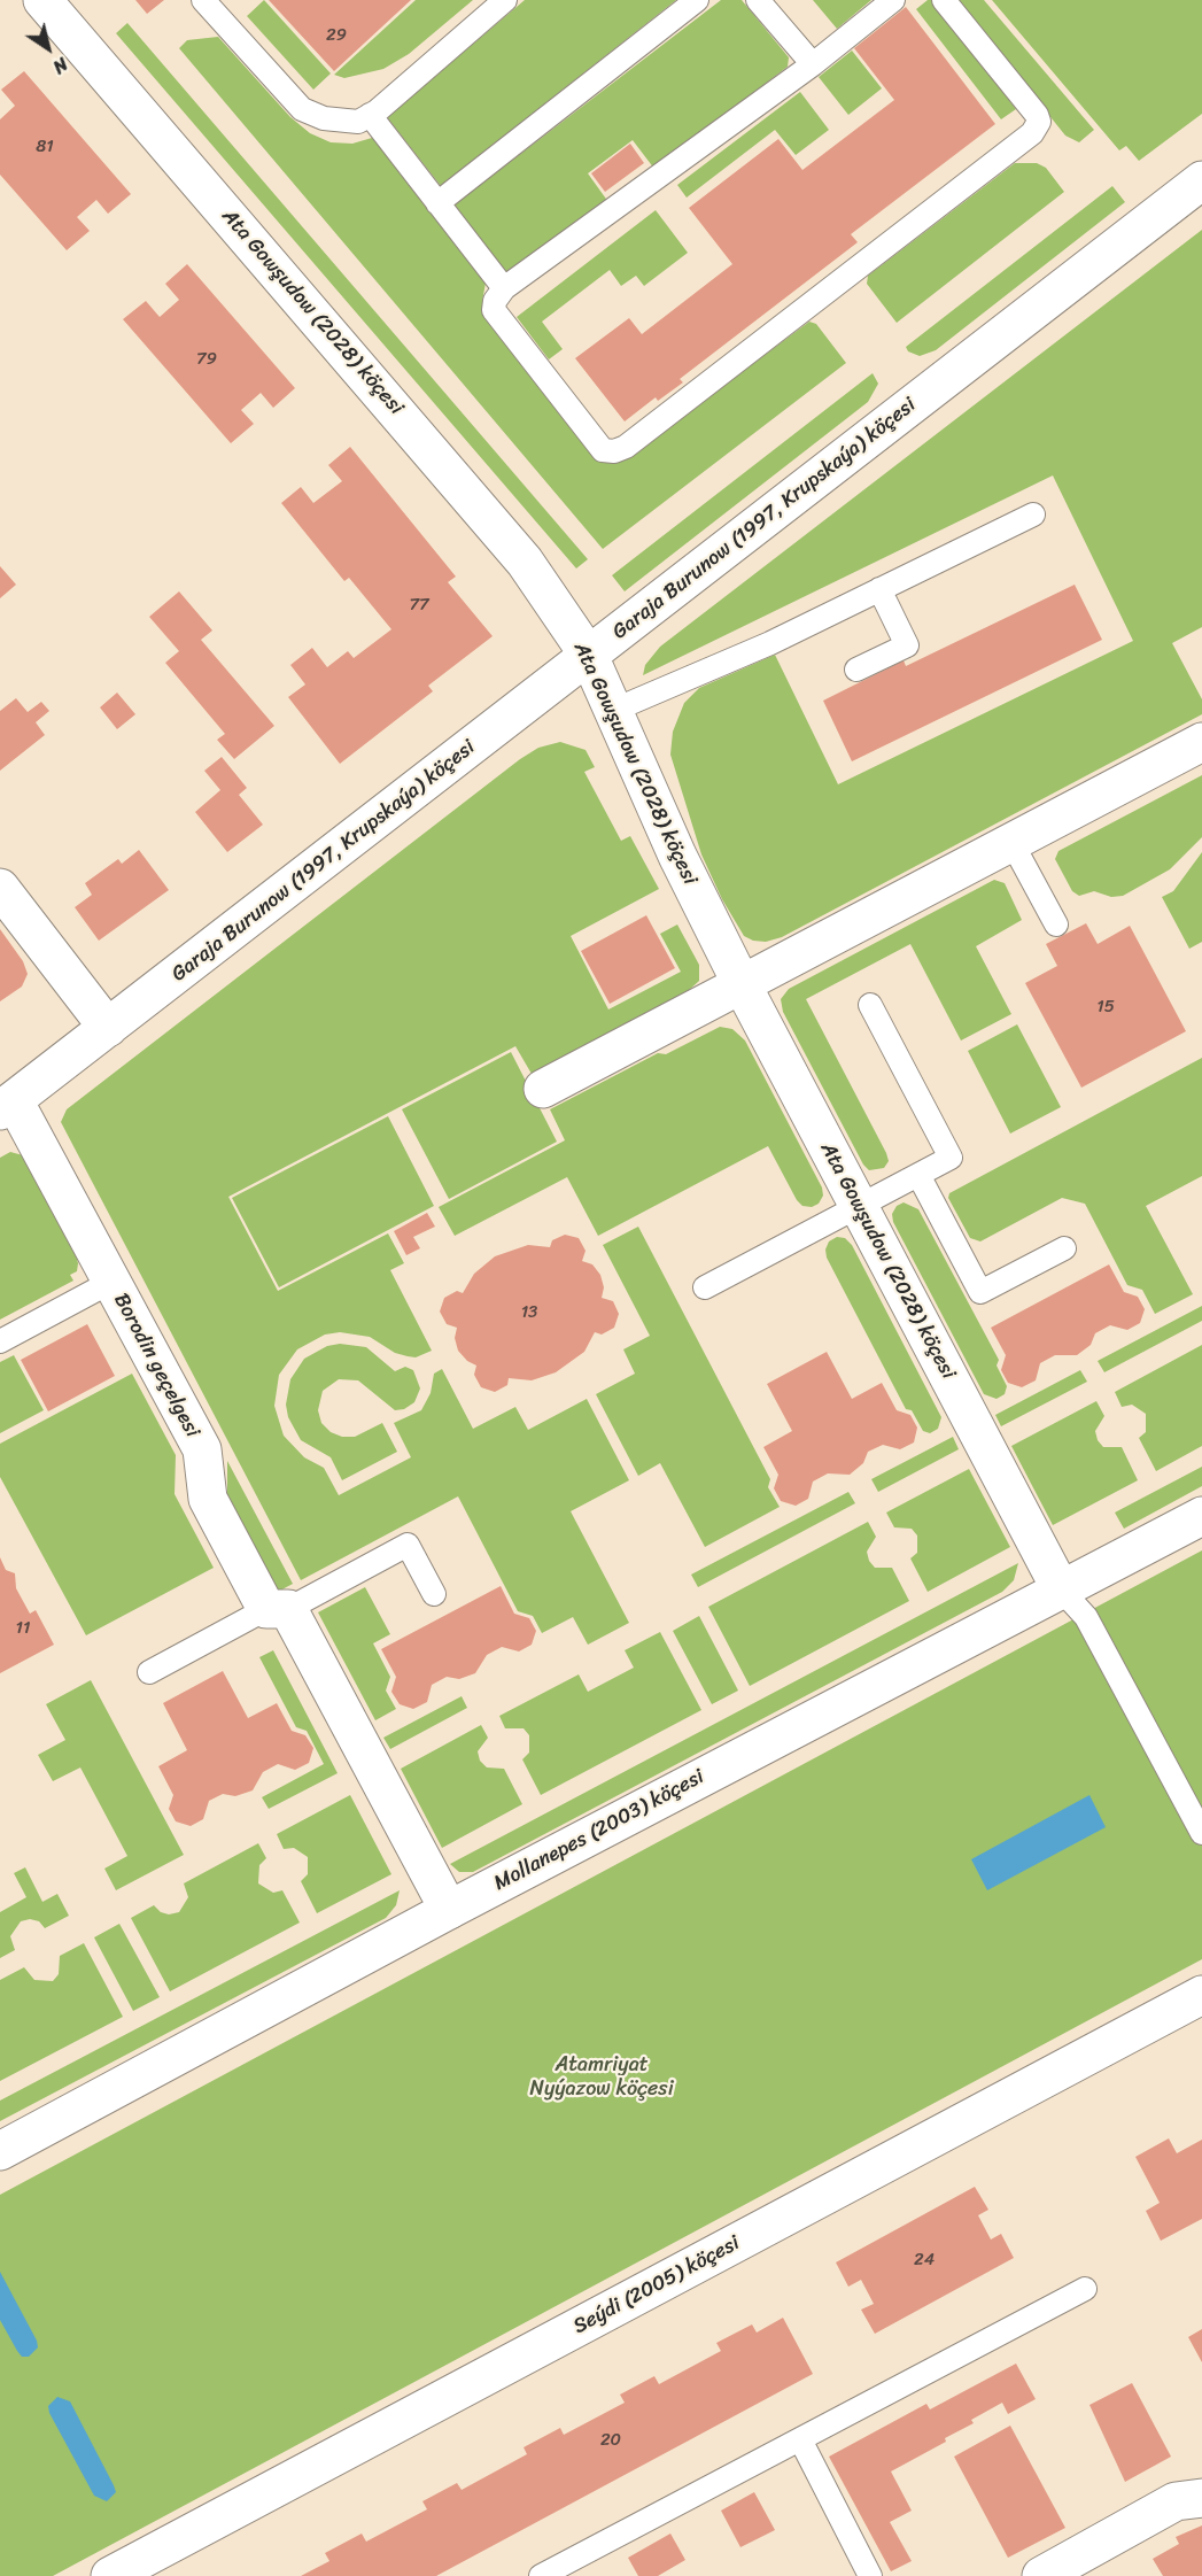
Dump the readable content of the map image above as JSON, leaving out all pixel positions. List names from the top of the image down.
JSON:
{
  "streets": {
    "street": [
      "Ata Gowşudow (2028) köçesi",
      "Garaja Burunow (1997, Krupskaýa) köçesi",
      "Borodin geçelgesi",
      "Mollanepes (2003) köçesi",
      "Seýdi (2005) köçesi"
    ]
  },
  "crossings": [
    ["Ata Gowşudow (2028) köçesi", "Garaja Burunow (1997, Krupskaýa) köçesi"],
    ["Ata Gowşudow (2028) köçesi", "Mollanepes (2003) köçesi"],
    ["Garaja Burunow (1997, Krupskaýa) köçesi", "Borodin geçelgesi"],
    ["Borodin geçelgesi", "Mollanepes (2003) köçesi"]
  ],
  "parks": ["Atamriyat Nyýazow köçesi"],
  "house_numbers": [
    "29",
    "81",
    "79",
    "77",
    "15",
    "13",
    "11",
    "24",
    "20"
  ],
  "north": "bottom right"
}
